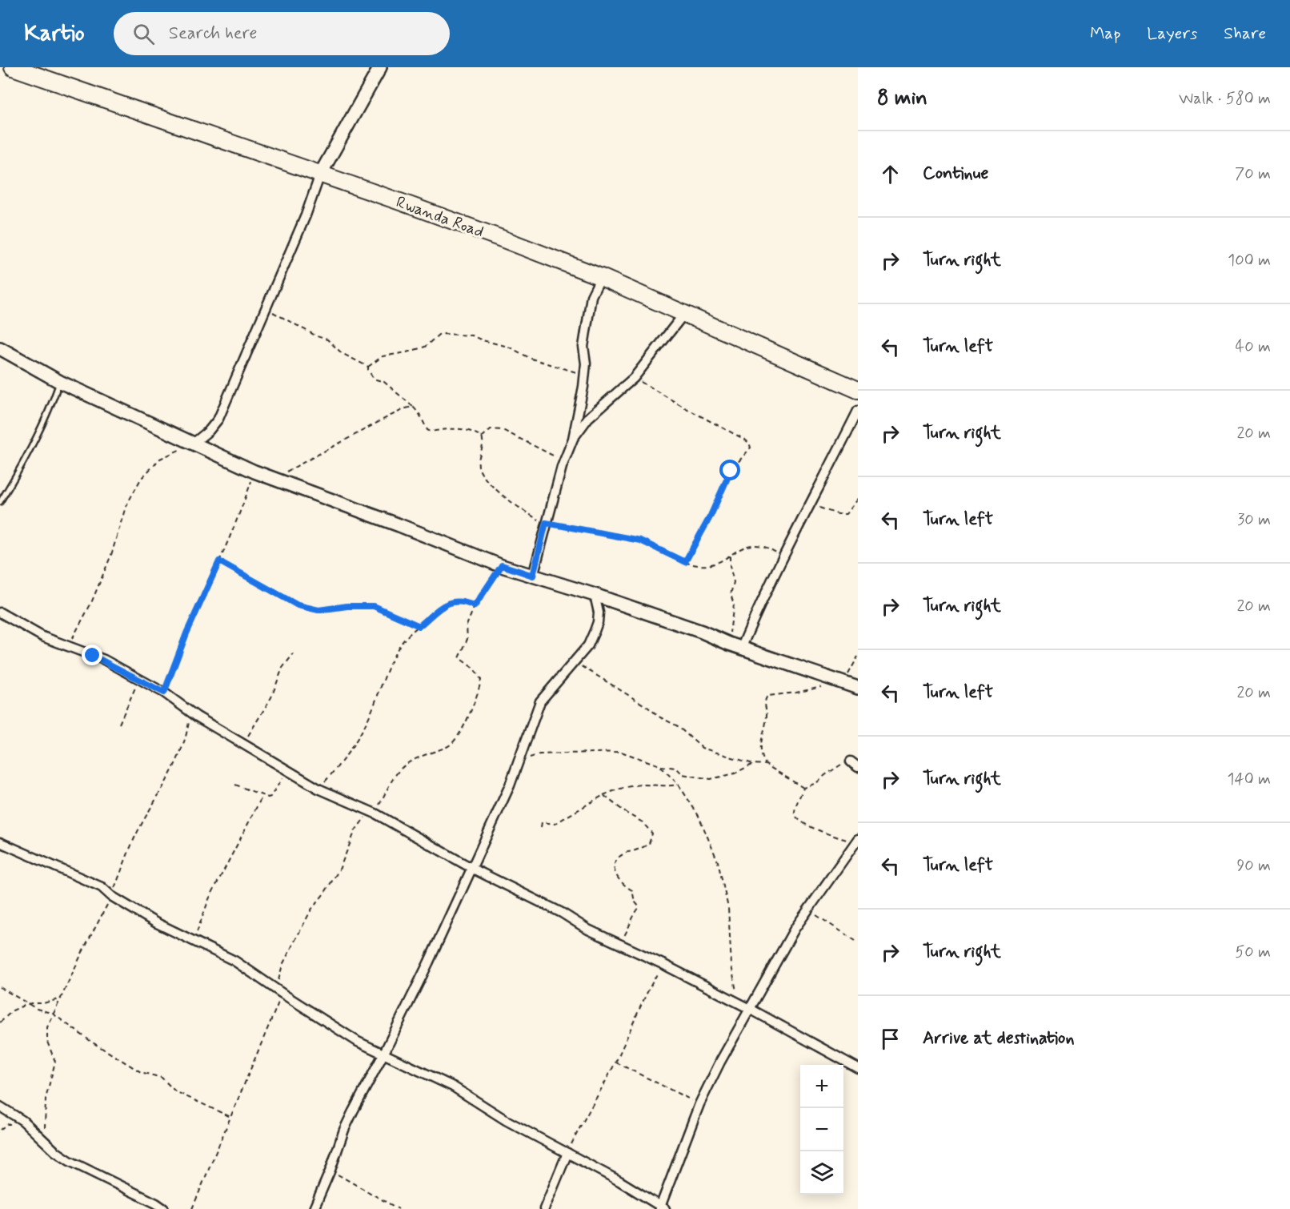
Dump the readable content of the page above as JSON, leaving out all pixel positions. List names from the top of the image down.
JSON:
{
  "streets": {
    "highway": ["Rwanda Road"]
  },
  "page": {
    "header": "Kartio",
    "search": "Search here",
    "nav": ["Map", "Layers", "Share"],
    "heading": ["8 min", "Walk · 580 m"],
    "list": [
      ["Continue", "70 m"],
      ["Turn right", "100 m"],
      ["Turn left", "40 m"],
      ["Turn right", "20 m"],
      ["Turn left", "30 m"],
      ["Turn right", "20 m"],
      ["Turn left", "20 m"],
      ["Turn right", "140 m"],
      ["Turn left", "90 m"],
      ["Turn right", "50 m"],
      "Arrive at destination"
    ],
    "map_buttons": ["+", "−"]
  }
}
